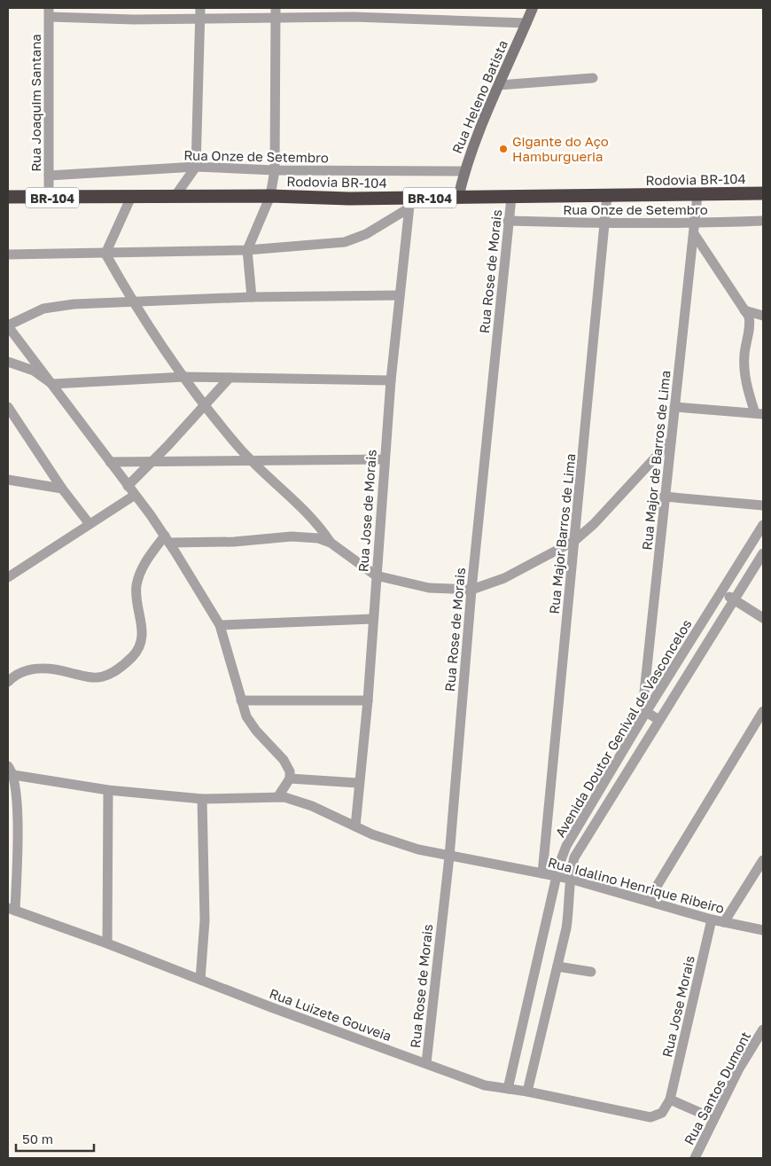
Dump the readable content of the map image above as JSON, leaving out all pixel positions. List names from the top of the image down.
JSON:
{
  "streets": {
    "highway": ["Rodovia BR-104", "BR-104"],
    "street": [
      "Rua Heleno Batista",
      "Rua Joaquim Santana",
      "Rua Onze de Setembro",
      "Rua Rose de Morais",
      "Rua Major de Barros de Lima",
      "Rua Jose de Morais",
      "Rua Major Barros de Lima",
      "Avenida Doutor Genival de Vasconcelos",
      "Rua Idalino Henrique Ribeiro",
      "Rua Jose Morais",
      "Rua Luizete Gouveia",
      "Rua Santos Dumont"
    ]
  },
  "crossings": [
    ["Rua Heleno Batista", "Rua Onze de Setembro"],
    ["Rua Heleno Batista", "Rodovia BR-104"],
    ["Rua Joaquim Santana", "Rua Onze de Setembro"],
    ["Rua Joaquim Santana", "Rodovia BR-104"],
    ["Rua Joaquim Santana", "BR-104"],
    ["Rua Onze de Setembro", "Rua Rose de Morais"],
    ["Rua Onze de Setembro", "Rua Major de Barros de Lima"],
    ["Rua Onze de Setembro", "Rua Major Barros de Lima"],
    ["Rodovia BR-104", "BR-104"],
    ["Rodovia BR-104", "Rua Rose de Morais"],
    ["Rodovia BR-104", "Rua Major de Barros de Lima"],
    ["Rodovia BR-104", "Rua Jose de Morais"],
    ["Rodovia BR-104", "Rua Major Barros de Lima"],
    ["Rua Rose de Morais", "Rua Idalino Henrique Ribeiro"],
    ["Rua Rose de Morais", "Rua Luizete Gouveia"],
    ["Rua Major de Barros de Lima", "Avenida Doutor Genival de Vasconcelos"],
    ["Rua Jose de Morais", "Rua Idalino Henrique Ribeiro"],
    ["Rua Major Barros de Lima", "Rua Idalino Henrique Ribeiro"],
    ["Avenida Doutor Genival de Vasconcelos", "Rua Idalino Henrique Ribeiro"],
    ["Avenida Doutor Genival de Vasconcelos", "Rua Luizete Gouveia"],
    ["Rua Idalino Henrique Ribeiro", "Rua Jose Morais"],
    ["Rua Jose Morais", "Rua Luizete Gouveia"]
  ],
  "places": ["Gigante do Aço Hamburgueria"],
  "scale_bar": "50 m"
}
